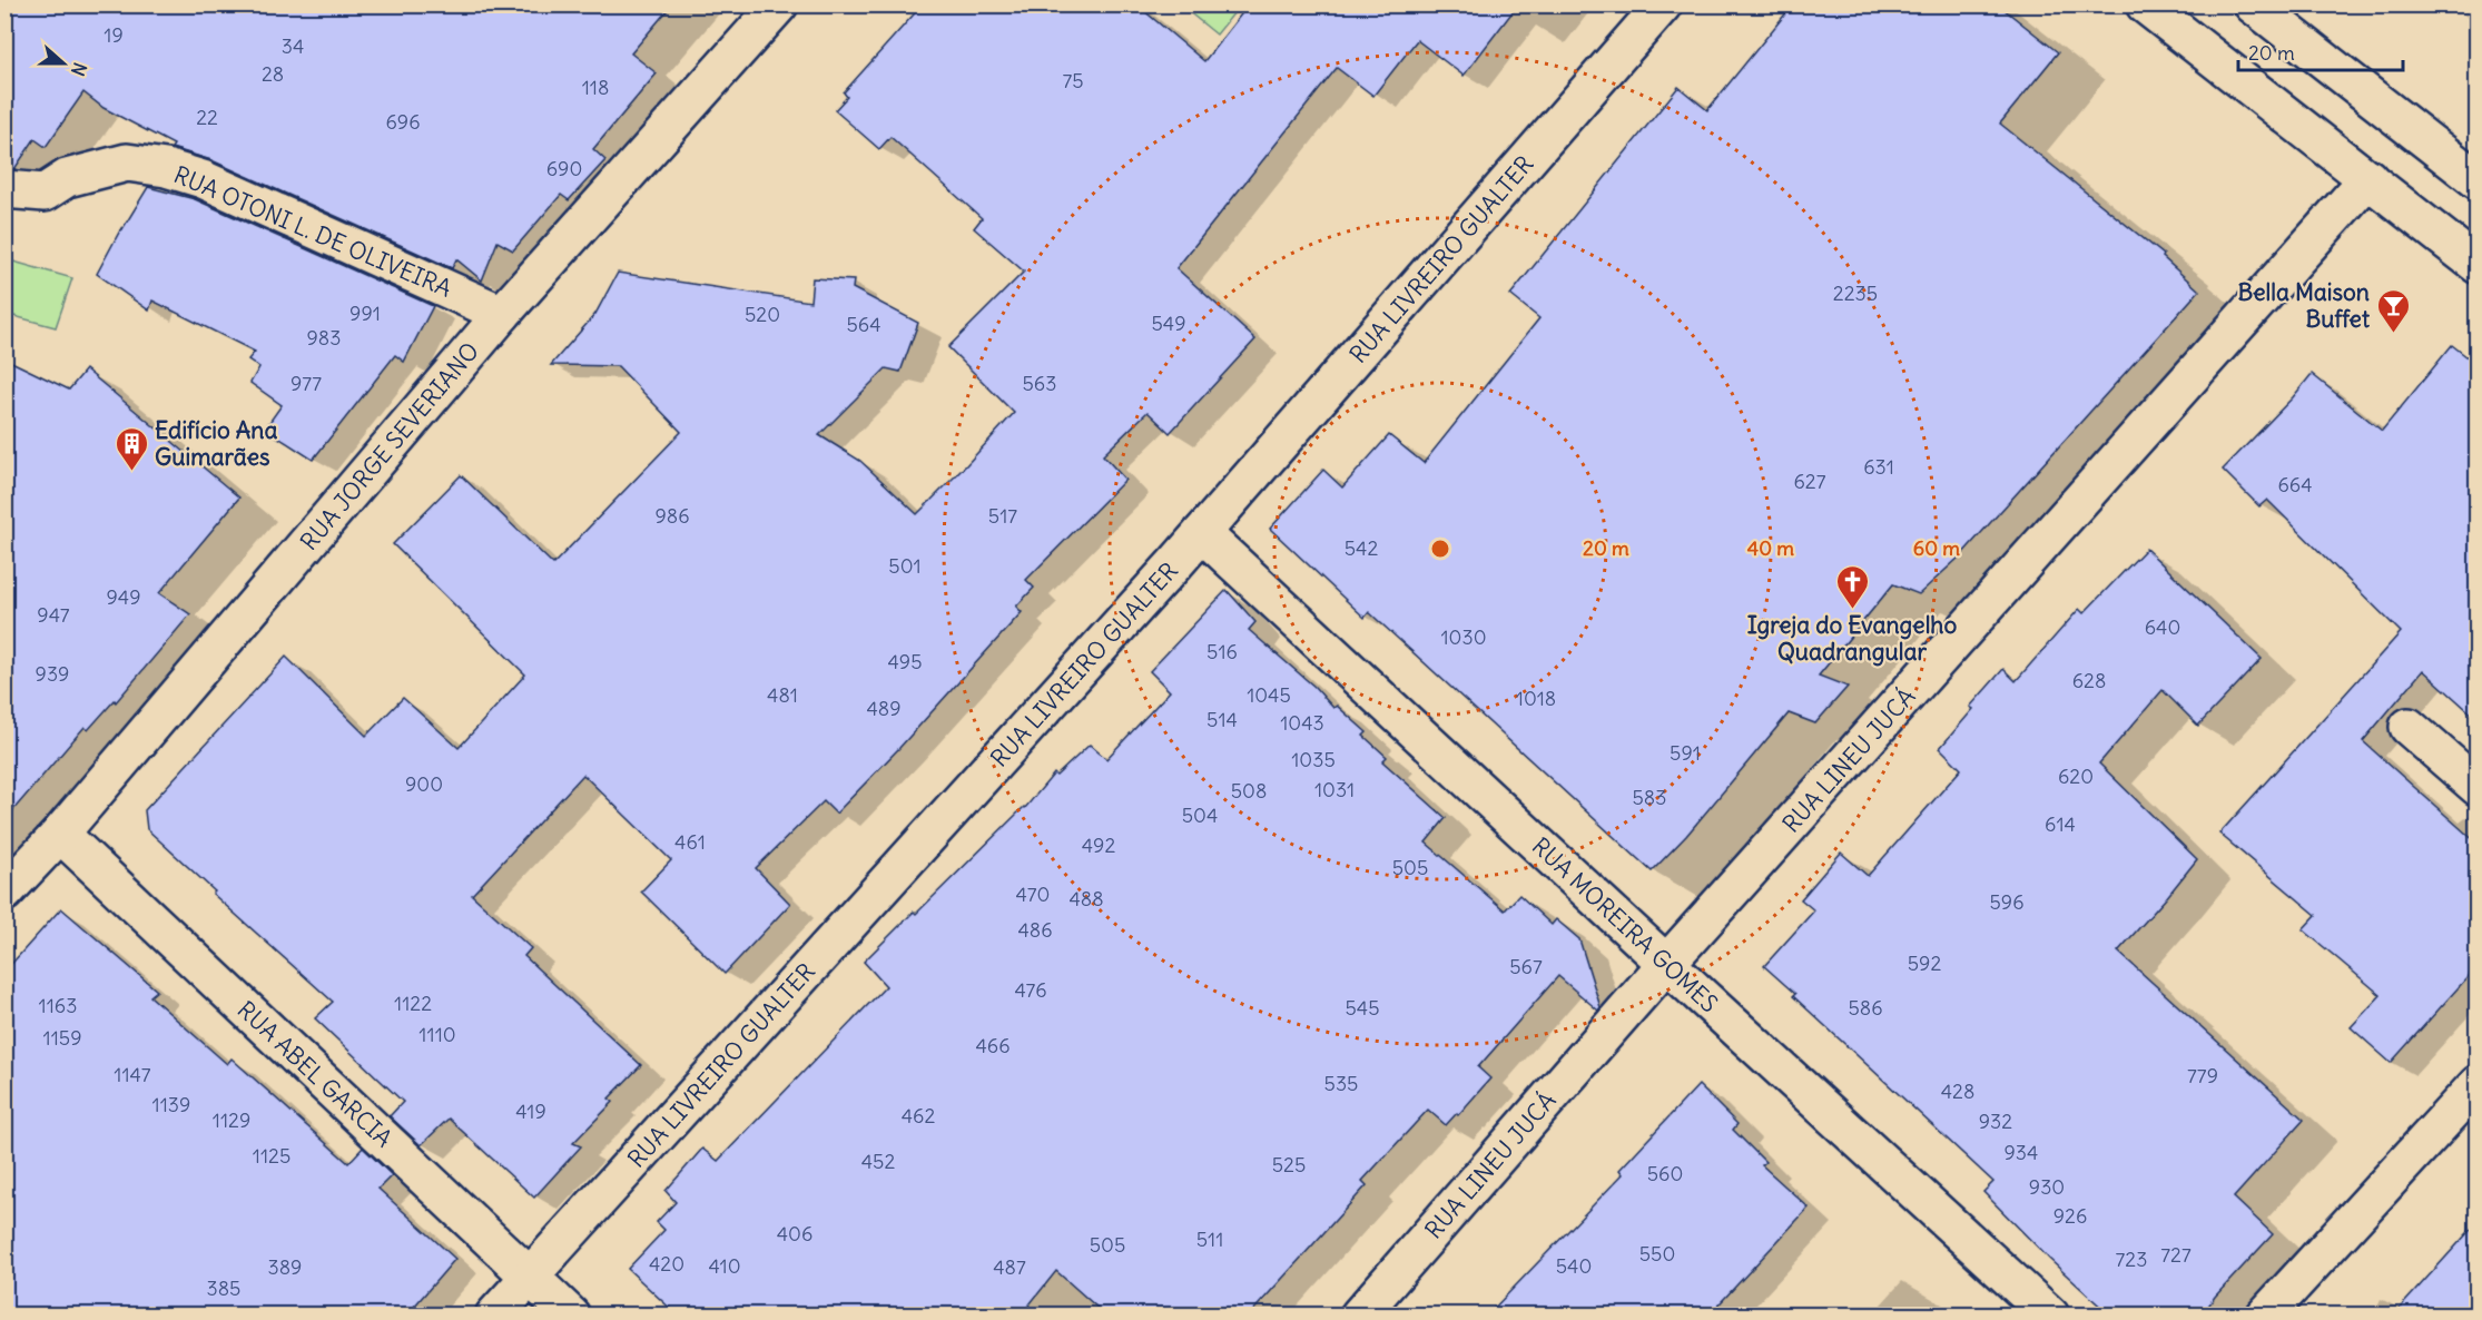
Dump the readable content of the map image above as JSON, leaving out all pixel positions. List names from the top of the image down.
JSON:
{
  "streets": {
    "street": [
      "RUA OTONI L. DE OLIVEIRA",
      "RUA LIVREIRO GUALTER",
      "RUA JORGE SEVERIANO",
      "RUA LINEU JUCÁ",
      "RUA MOREIRA GOMES",
      "RUA ABEL GARCIA"
    ]
  },
  "crossings": [
    ["RUA OTONI L. DE OLIVEIRA", "RUA JORGE SEVERIANO"],
    ["RUA LIVREIRO GUALTER", "RUA MOREIRA GOMES"],
    ["RUA LIVREIRO GUALTER", "RUA ABEL GARCIA"],
    ["RUA JORGE SEVERIANO", "RUA ABEL GARCIA"],
    ["RUA LINEU JUCÁ", "RUA MOREIRA GOMES"]
  ],
  "places": {
    "bar": ["Bella Maison Buffet"],
    "building": ["Edifício Ana Guimarães"],
    "church": ["Igreja do Evangelho Quadrangular"]
  },
  "house_numbers": [
    "19",
    "34",
    "28",
    "75",
    "118",
    "22",
    "696",
    "690",
    "2235",
    "991",
    "520",
    "549",
    "564",
    "983",
    "977",
    "563",
    "631",
    "627",
    "664",
    "986",
    "517",
    "542",
    "501",
    "949",
    "947",
    "640",
    "1030",
    "516",
    "495",
    "939",
    "628",
    "481",
    "1045",
    "1018",
    "489",
    "514",
    "1043",
    "591",
    "1035",
    "620",
    "900",
    "1031",
    "508",
    "583",
    "504",
    "614",
    "461",
    "492",
    "505",
    "470",
    "488",
    "596",
    "486",
    "592",
    "567",
    "476",
    "1122",
    "1163",
    "545",
    "586",
    "1110",
    "1159",
    "466",
    "1147",
    "779",
    "535",
    "428",
    "1139",
    "419",
    "462",
    "1129",
    "932",
    "934",
    "1125",
    "452",
    "525",
    "560",
    "930",
    "926",
    "406",
    "511",
    "505",
    "550",
    "727",
    "723",
    "420",
    "410",
    "540",
    "389",
    "487",
    "385"
  ],
  "scale_bar": "20 m",
  "north": "right",
  "rings": ["20 m", "40 m", "60 m"]
}
